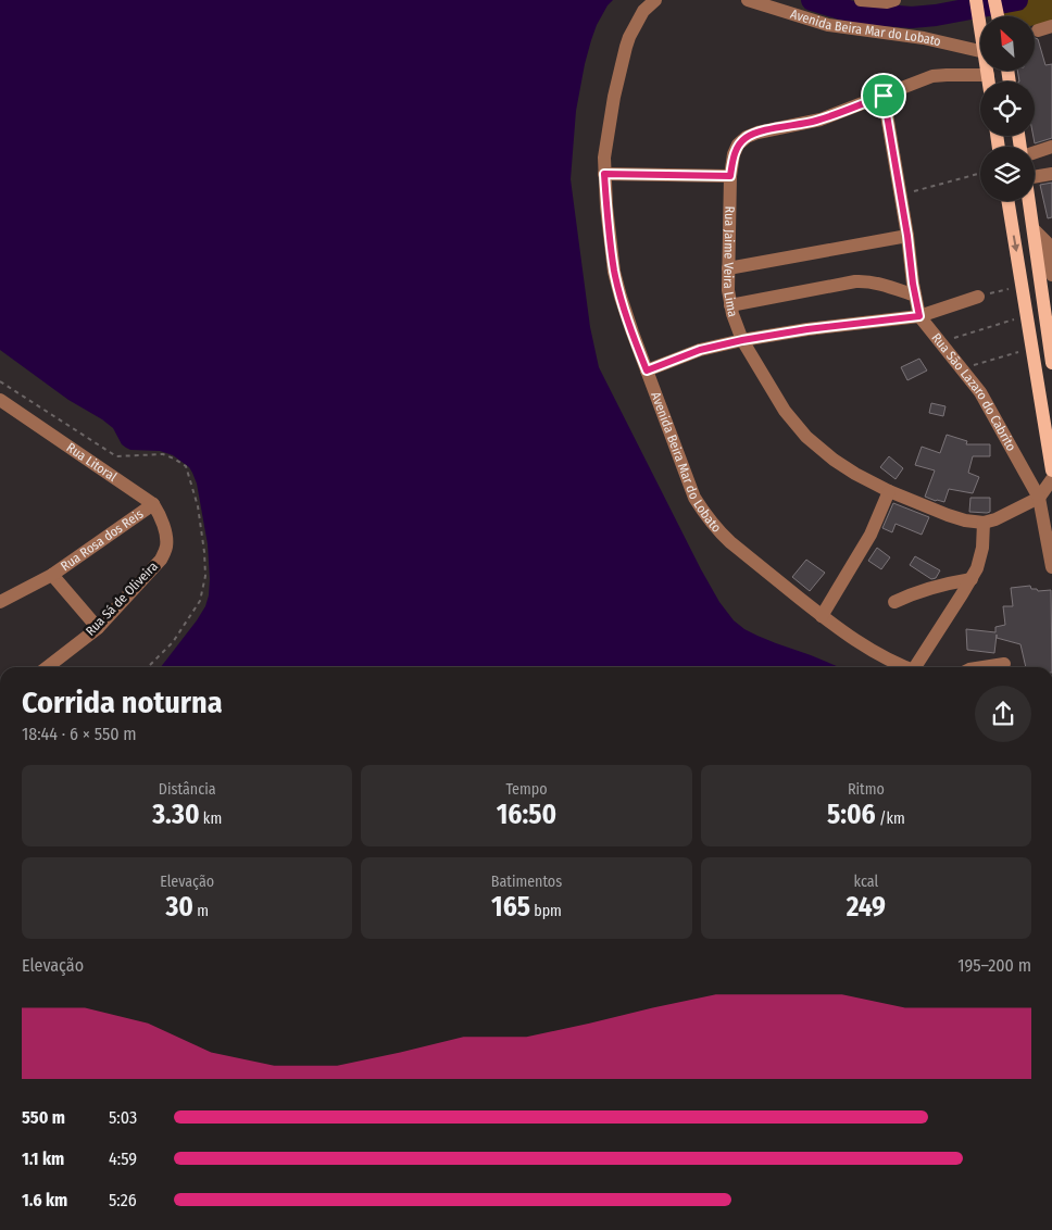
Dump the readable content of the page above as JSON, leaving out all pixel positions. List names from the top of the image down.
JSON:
{
  "streets": {
    "street": [
      "Avenida Beira Mar do Lobato",
      "Rua Jaime Veira Lima",
      "Rua São Lazaro do Cabrito",
      "Rua Litoral",
      "Rua Rosa dos Reis",
      "Rua Sá de Oliveira"
    ]
  },
  "crossings": [
    ["Rua Jaime Veira Lima", "Rua São Lazaro do Cabrito"],
    ["Rua Litoral", "Rua Rosa dos Reis"],
    ["Rua Litoral", "Rua Sá de Oliveira"],
    ["Rua Rosa dos Reis", "Rua Sá de Oliveira"]
  ],
  "north": "top left",
  "page": {
    "heading": ["Corrida noturna", "18:44 · 6 × 550 m"],
    "stats": [
      ["Distância", "3.30 km"],
      ["Tempo", "16:50"],
      ["Ritmo", "5:06 /km"],
      ["Elevação", "30 m"],
      ["Batimentos", "165 bpm"],
      ["kcal", "249"]
    ],
    "chart": ["Elevação", "195–200 m"],
    "list": [
      {
        "name": "550 m",
        "note": "5:03"
      },
      {
        "name": "1.1 km",
        "note": "4:59"
      },
      {
        "name": "1.6 km",
        "note": "5:26"
      }
    ]
  }
}
